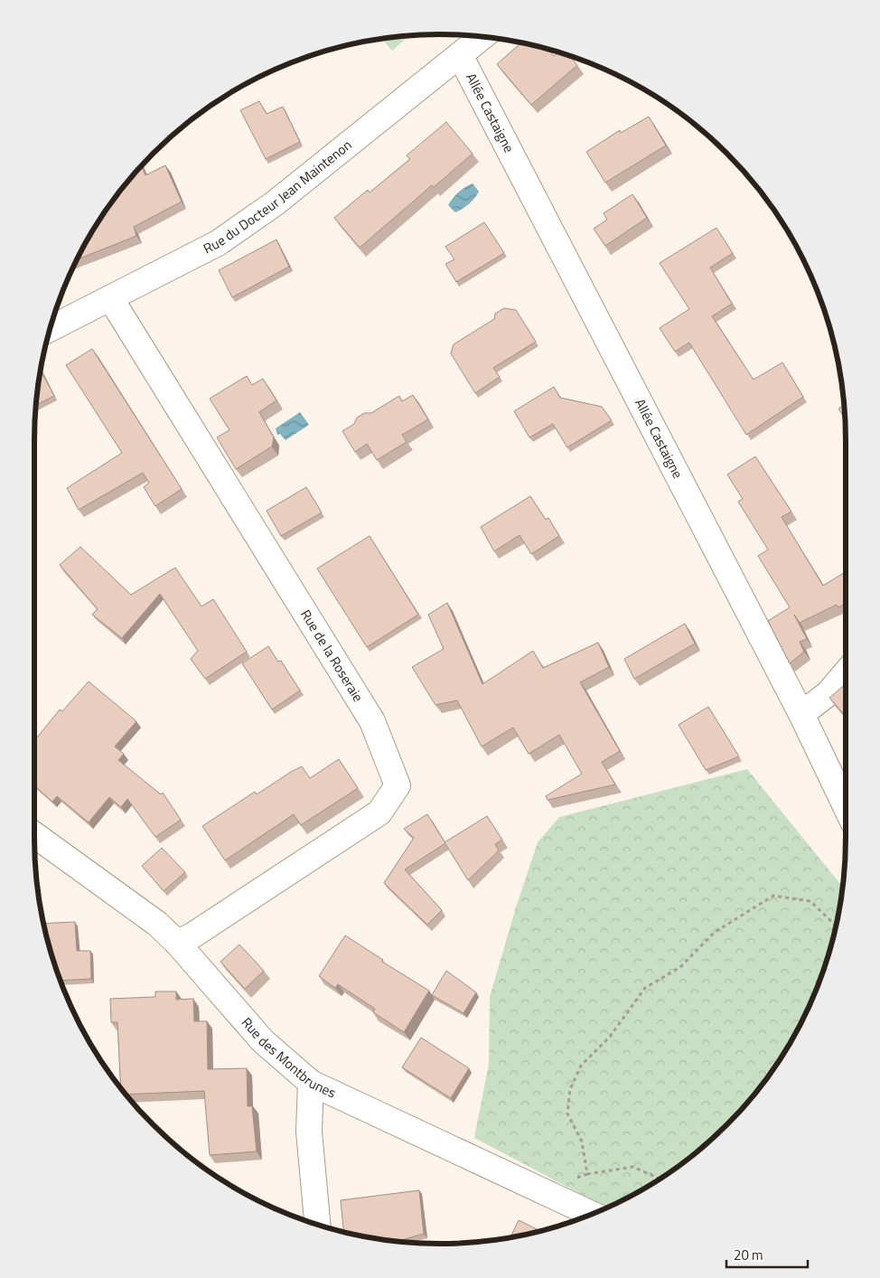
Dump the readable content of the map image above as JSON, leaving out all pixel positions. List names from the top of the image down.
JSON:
{
  "streets": {
    "street": [
      "Allée Castaigne",
      "Rue du Docteur Jean Maintenon",
      "Rue de la Roseraie",
      "Rue des Montbrunes"
    ]
  },
  "crossings": [
    ["Allée Castaigne", "Rue du Docteur Jean Maintenon"],
    ["Rue du Docteur Jean Maintenon", "Rue de la Roseraie"],
    ["Rue de la Roseraie", "Rue des Montbrunes"]
  ],
  "scale_bar": "20 m"
}
